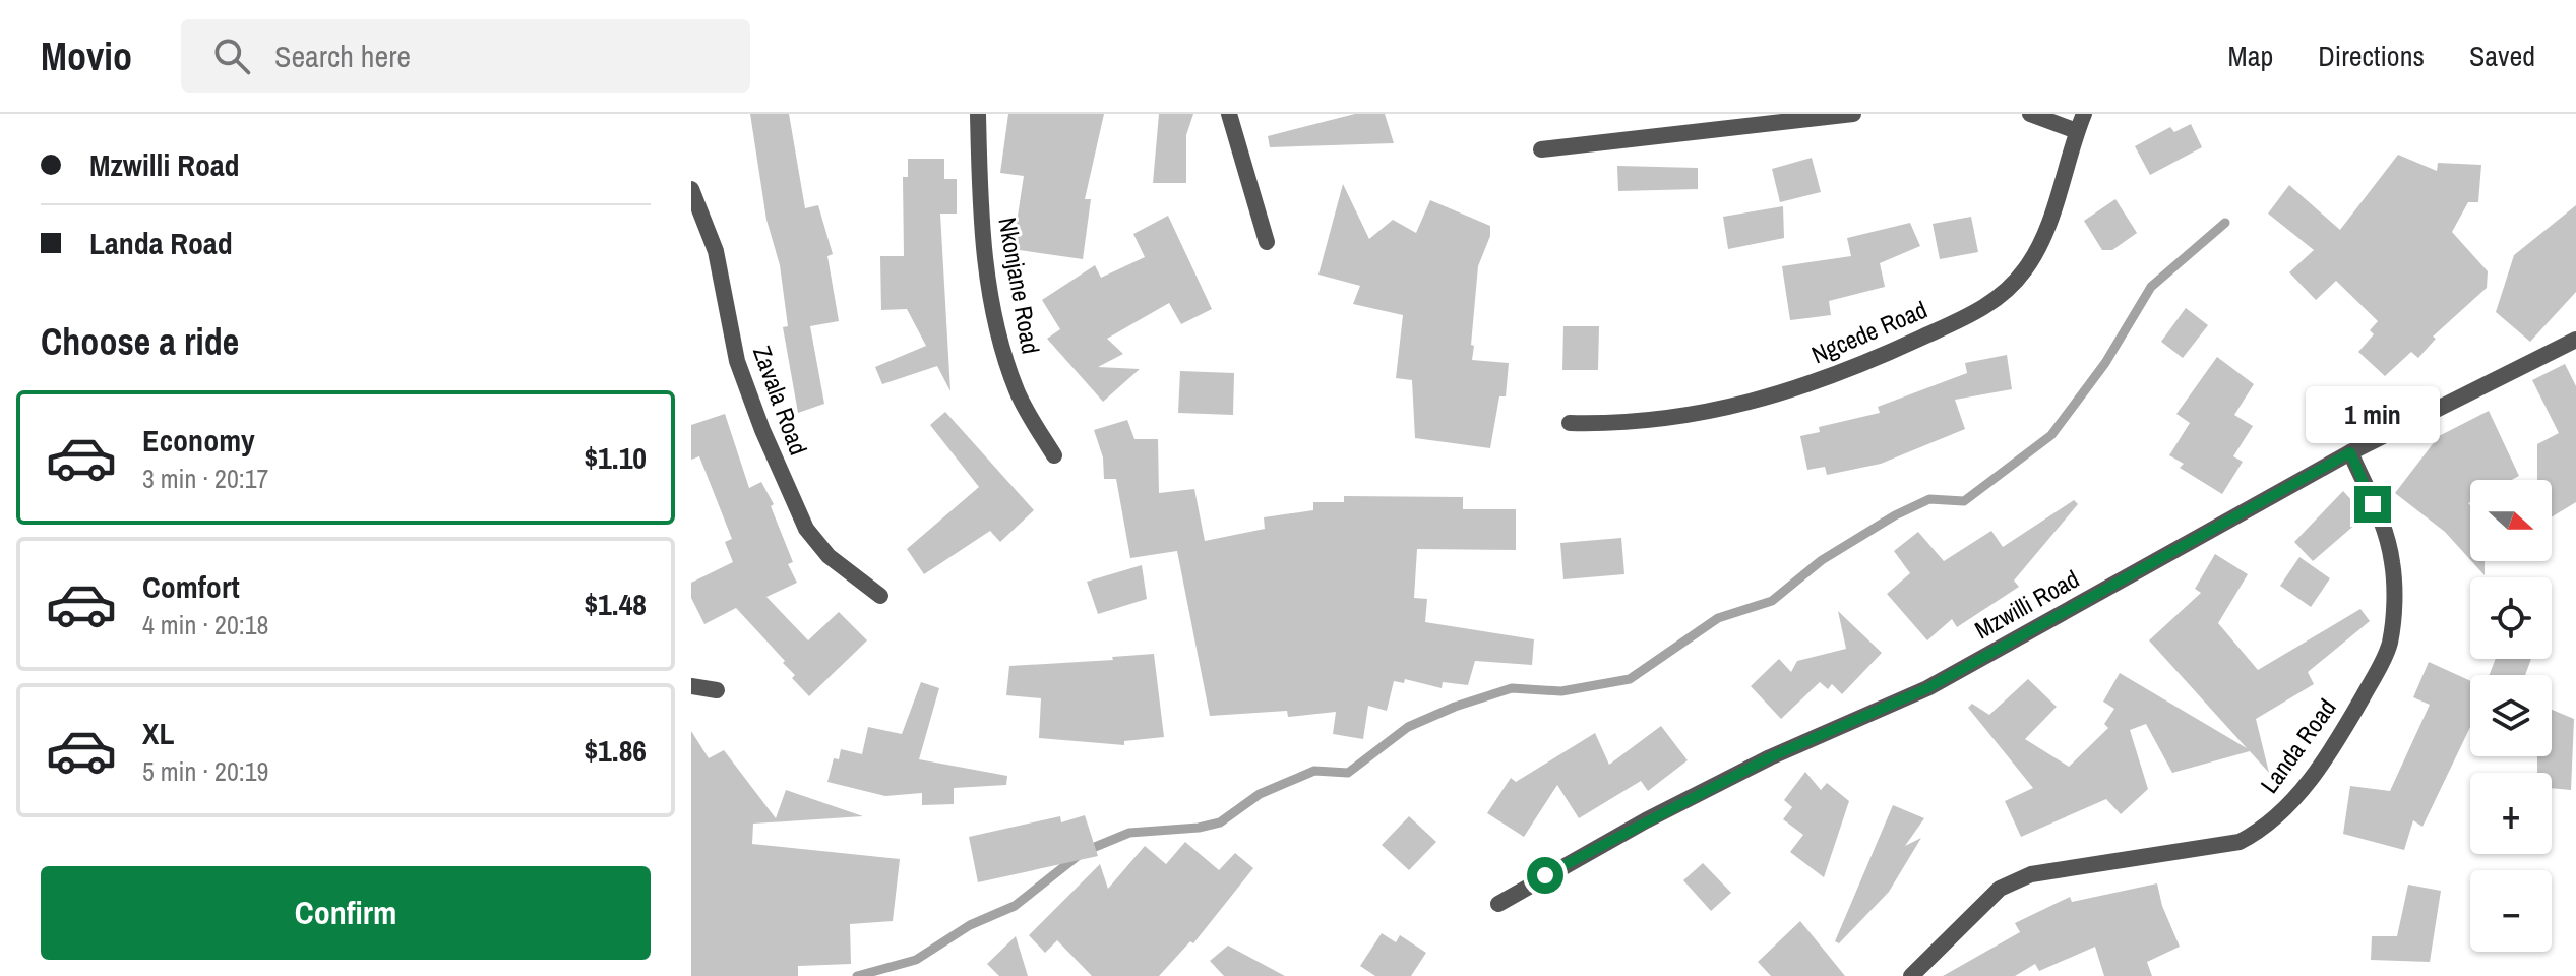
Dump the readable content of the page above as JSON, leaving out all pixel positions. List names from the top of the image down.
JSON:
{
  "streets": {
    "street": [
      "Nkonjane Road",
      "Ngcede Road",
      "Zavala Road",
      "Mzwilli Road",
      "Landa Road"
    ]
  },
  "crossings": [
    ["Mzwilli Road", "Landa Road"]
  ],
  "north": "right",
  "page": {
    "header": "Movio",
    "search": "Search here",
    "nav": ["Map", "Directions", "Saved"],
    "banner": ["Mzwilli Road", "Landa Road"],
    "heading": "Choose a ride",
    "bubble": "1 min",
    "list": [
      {
        "name": "Economy",
        "note": "3 min · 20:17",
        "value": "$1.10"
      },
      {
        "name": "Comfort",
        "note": "4 min · 20:18",
        "value": "$1.48"
      },
      {
        "name": "XL",
        "note": "5 min · 20:19",
        "value": "$1.86"
      }
    ],
    "map_buttons": ["+", "−"],
    "buttons": "Confirm"
  }
}
